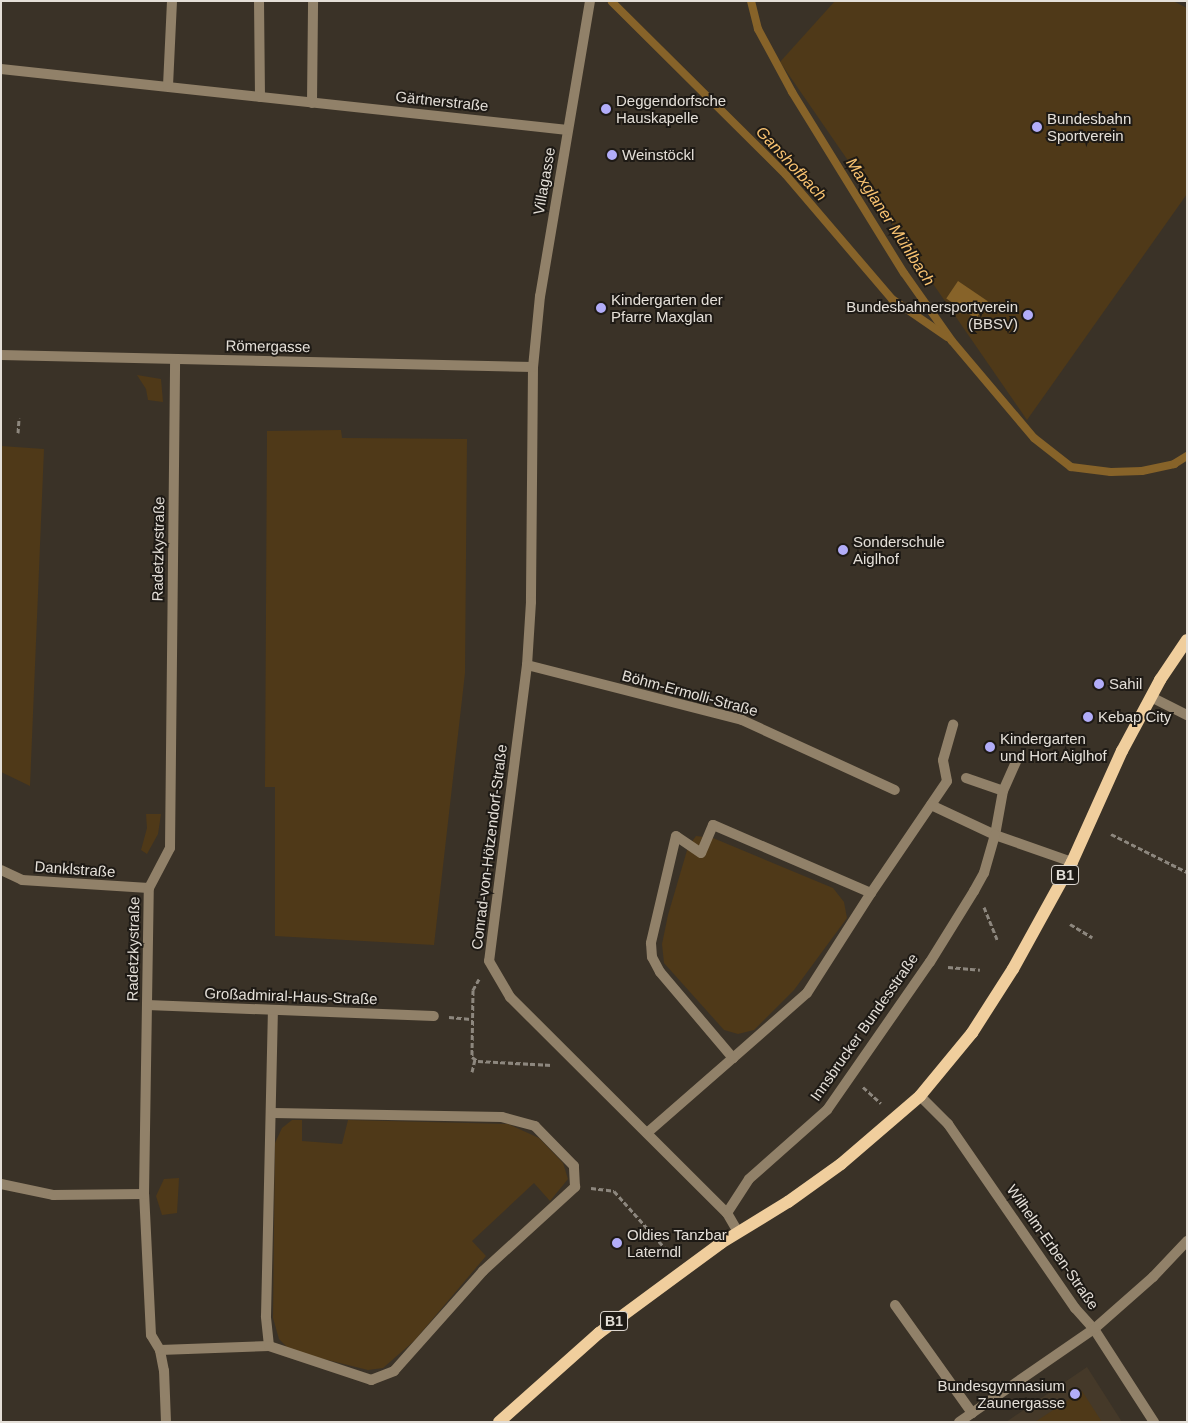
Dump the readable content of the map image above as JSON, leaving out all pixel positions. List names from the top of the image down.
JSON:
{
  "streets": {
    "main road": ["B1"],
    "street": [
      "Gärtnerstraße",
      "Villagasse",
      "Römergasse",
      "Radetzkystraße",
      "Böhm-Ermolli-Straße",
      "Conrad-von-Hötzendorf-Straße",
      "Danklstraße",
      "Großadmiral-Haus-Straße",
      "Innsbrucker Bundesstraße",
      "Wilhelm-Erben-Straße"
    ]
  },
  "crossings": [
    ["Gärtnerstraße", "Villagasse"],
    ["Villagasse", "Römergasse"],
    ["Villagasse", "Conrad-von-Hötzendorf-Straße"],
    ["Römergasse", "Radetzkystraße"],
    ["Römergasse", "Conrad-von-Hötzendorf-Straße"],
    ["Radetzkystraße", "Danklstraße"],
    ["Radetzkystraße", "Großadmiral-Haus-Straße"],
    ["Böhm-Ermolli-Straße", "Conrad-von-Hötzendorf-Straße"],
    ["Conrad-von-Hötzendorf-Straße", "B1"],
    ["Conrad-von-Hötzendorf-Straße", "Innsbrucker Bundesstraße"],
    ["B1", "Wilhelm-Erben-Straße"]
  ],
  "water": ["Ganshofbach", "Maxglaner Mühlbach"],
  "places": [
    "Deggendorfsche Hauskapelle",
    "Bundesbahn Sportverein",
    "Weinstöckl",
    "Kindergarten der Pfarre Maxglan",
    "Bundesbahnersportverein (BBSV)",
    "Sonderschule Aiglhof",
    "Sahil",
    "Kebap City",
    "Kindergarten und Hort Aiglhof",
    "Oldies Tanzbar Laterndl",
    "Bundesgymnasium Zaunergasse"
  ]
}
